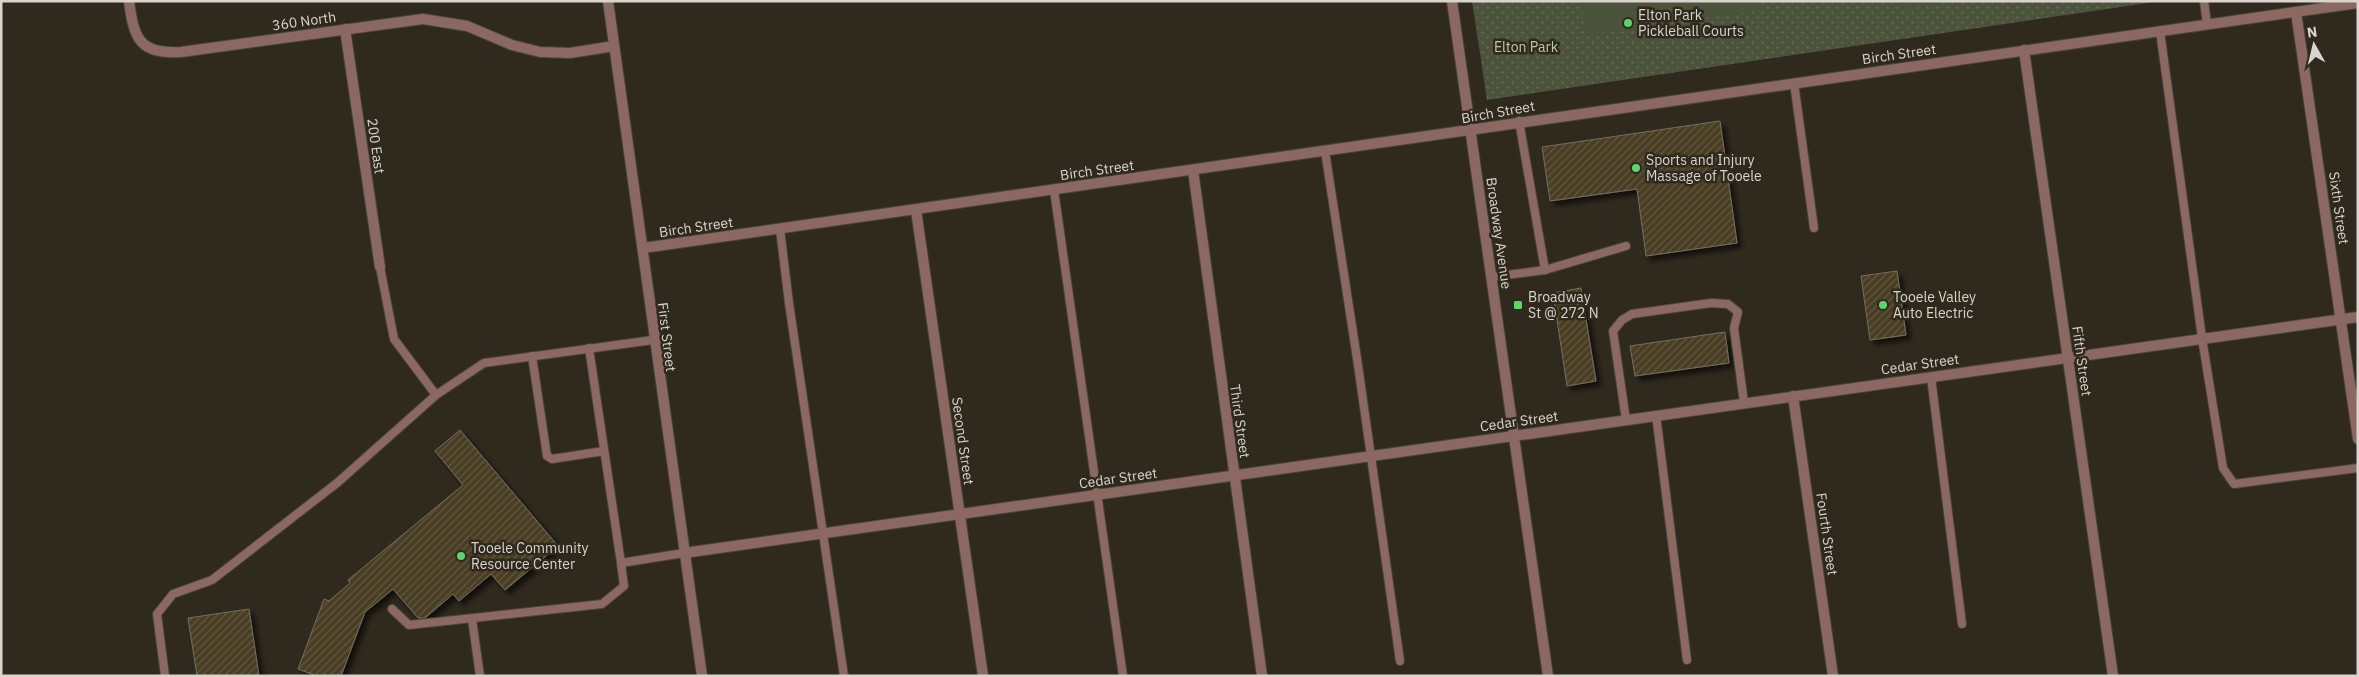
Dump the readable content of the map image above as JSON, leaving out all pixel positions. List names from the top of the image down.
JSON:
{
  "streets": {
    "street": [
      "360 North",
      "Birch Street",
      "200 East",
      "Sixth Street",
      "Broadway Avenue",
      "First Street",
      "Fifth Street",
      "Cedar Street",
      "Third Street",
      "Second Street",
      "Fourth Street"
    ]
  },
  "crossings": [
    ["360 North", "200 East"],
    ["360 North", "First Street"],
    ["Birch Street", "Sixth Street"],
    ["Birch Street", "Broadway Avenue"],
    ["Birch Street", "First Street"],
    ["Birch Street", "Fifth Street"],
    ["Birch Street", "Third Street"],
    ["Birch Street", "Second Street"],
    ["Sixth Street", "Cedar Street"],
    ["Broadway Avenue", "Cedar Street"],
    ["First Street", "Cedar Street"],
    ["Fifth Street", "Cedar Street"],
    ["Cedar Street", "Third Street"],
    ["Cedar Street", "Second Street"],
    ["Cedar Street", "Fourth Street"]
  ],
  "parks": ["Elton Park"],
  "places": {
    "other": [
      "Elton Park Pickleball Courts",
      "Sports and Injury Massage of Tooele",
      "Tooele Valley Auto Electric",
      "Tooele Community Resource Center"
    ],
    "transit": ["Broadway St @ 272 N"]
  },
  "north": "top"
}
